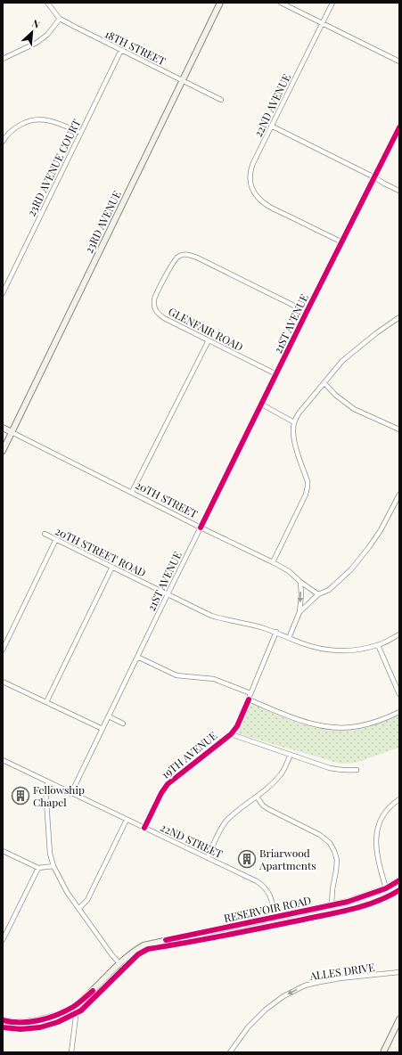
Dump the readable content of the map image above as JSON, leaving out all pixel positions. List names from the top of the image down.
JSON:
{
  "streets": {
    "main road": ["23RD AVENUE", "20TH STREET", "RESERVOIR ROAD"],
    "street": [
      "18TH STREET",
      "22ND AVENUE",
      "23RD AVENUE COURT",
      "21ST AVENUE",
      "GLENFAIR ROAD",
      "20TH STREET ROAD",
      "19TH AVENUE",
      "22ND STREET",
      "ALLES DRIVE"
    ]
  },
  "crossings": [
    ["18TH STREET", "23RD AVENUE COURT"],
    ["18TH STREET", "23RD AVENUE"],
    ["22ND AVENUE", "21ST AVENUE"],
    ["23RD AVENUE", "20TH STREET"],
    ["21ST AVENUE", "GLENFAIR ROAD"],
    ["21ST AVENUE", "20TH STREET"],
    ["21ST AVENUE", "20TH STREET ROAD"],
    ["21ST AVENUE", "22ND STREET"],
    ["20TH STREET ROAD", "19TH AVENUE"],
    ["19TH AVENUE", "22ND STREET"],
    ["22ND STREET", "RESERVOIR ROAD"]
  ],
  "one_way": ["ALLES DRIVE"],
  "places": {
    "building": ["Fellowship Chapel", "Briarwood Apartments"]
  },
  "north": "top right"
}
